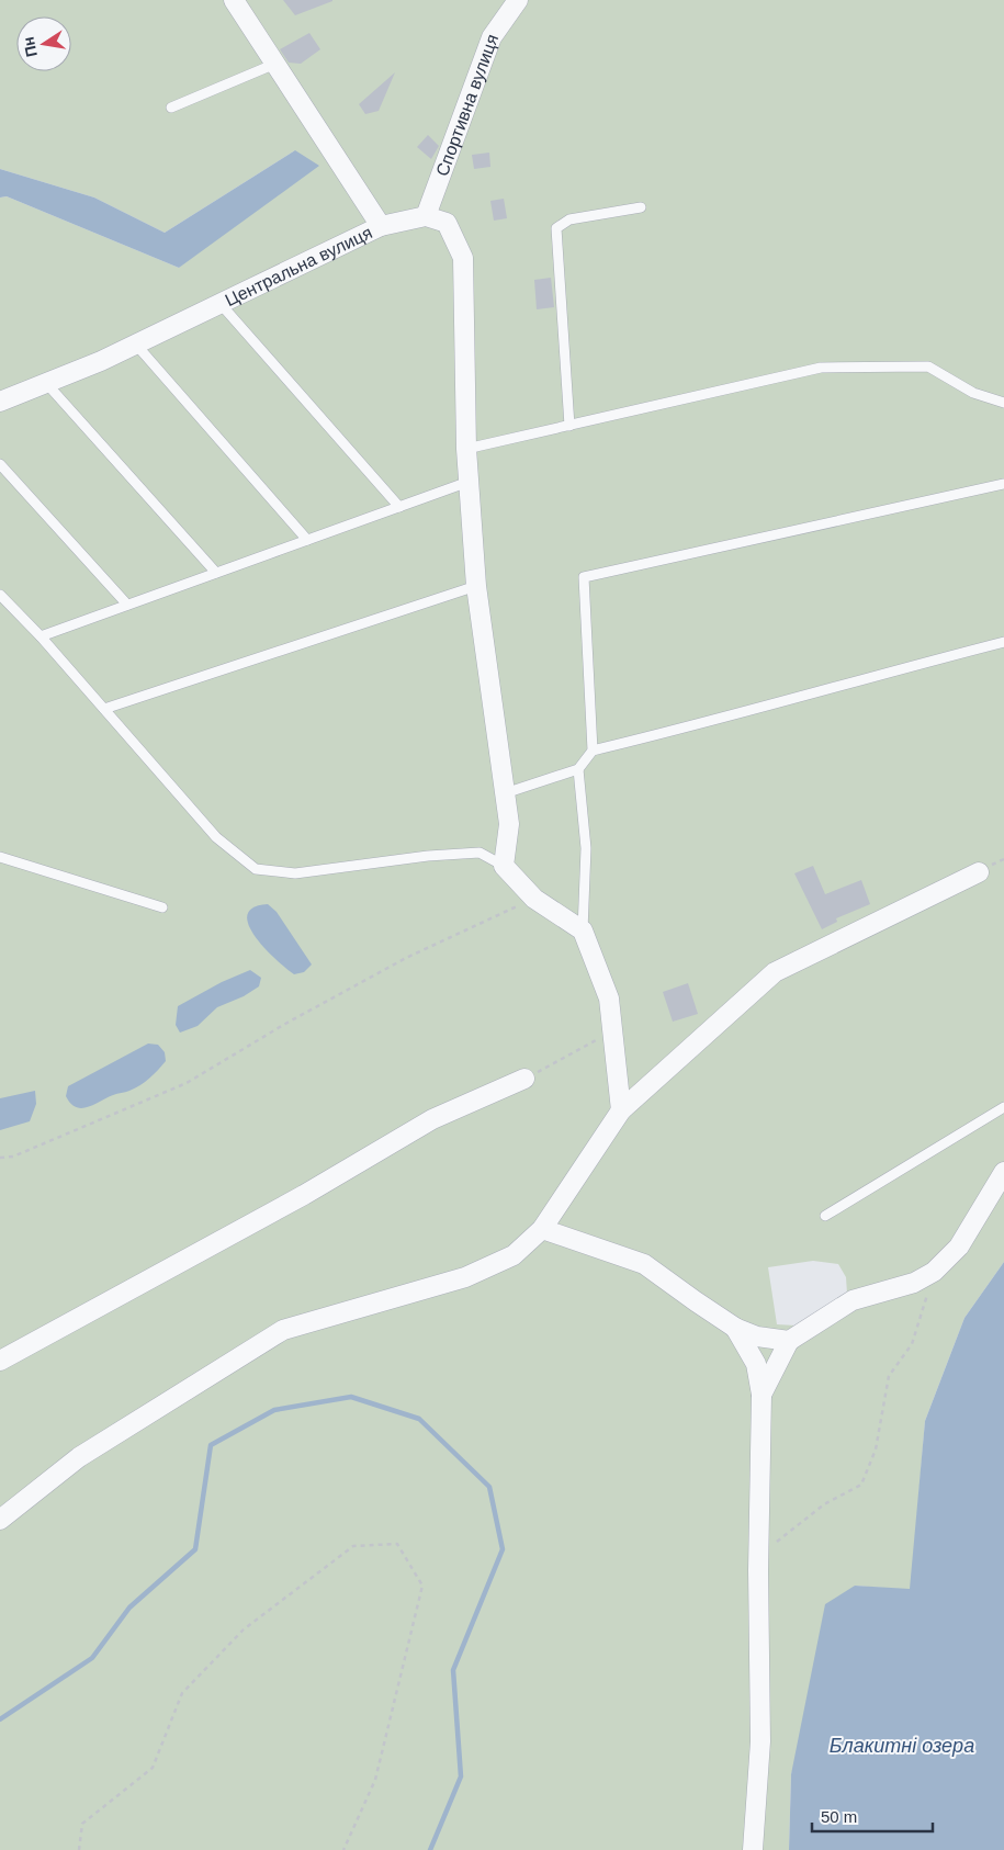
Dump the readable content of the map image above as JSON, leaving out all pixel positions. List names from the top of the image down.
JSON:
{
  "streets": {
    "street": ["Спортивна вулиця", "Центральна вулиця"]
  },
  "water": ["Блакитні озера"],
  "scale_bar": "50 m",
  "north": "left"
}
